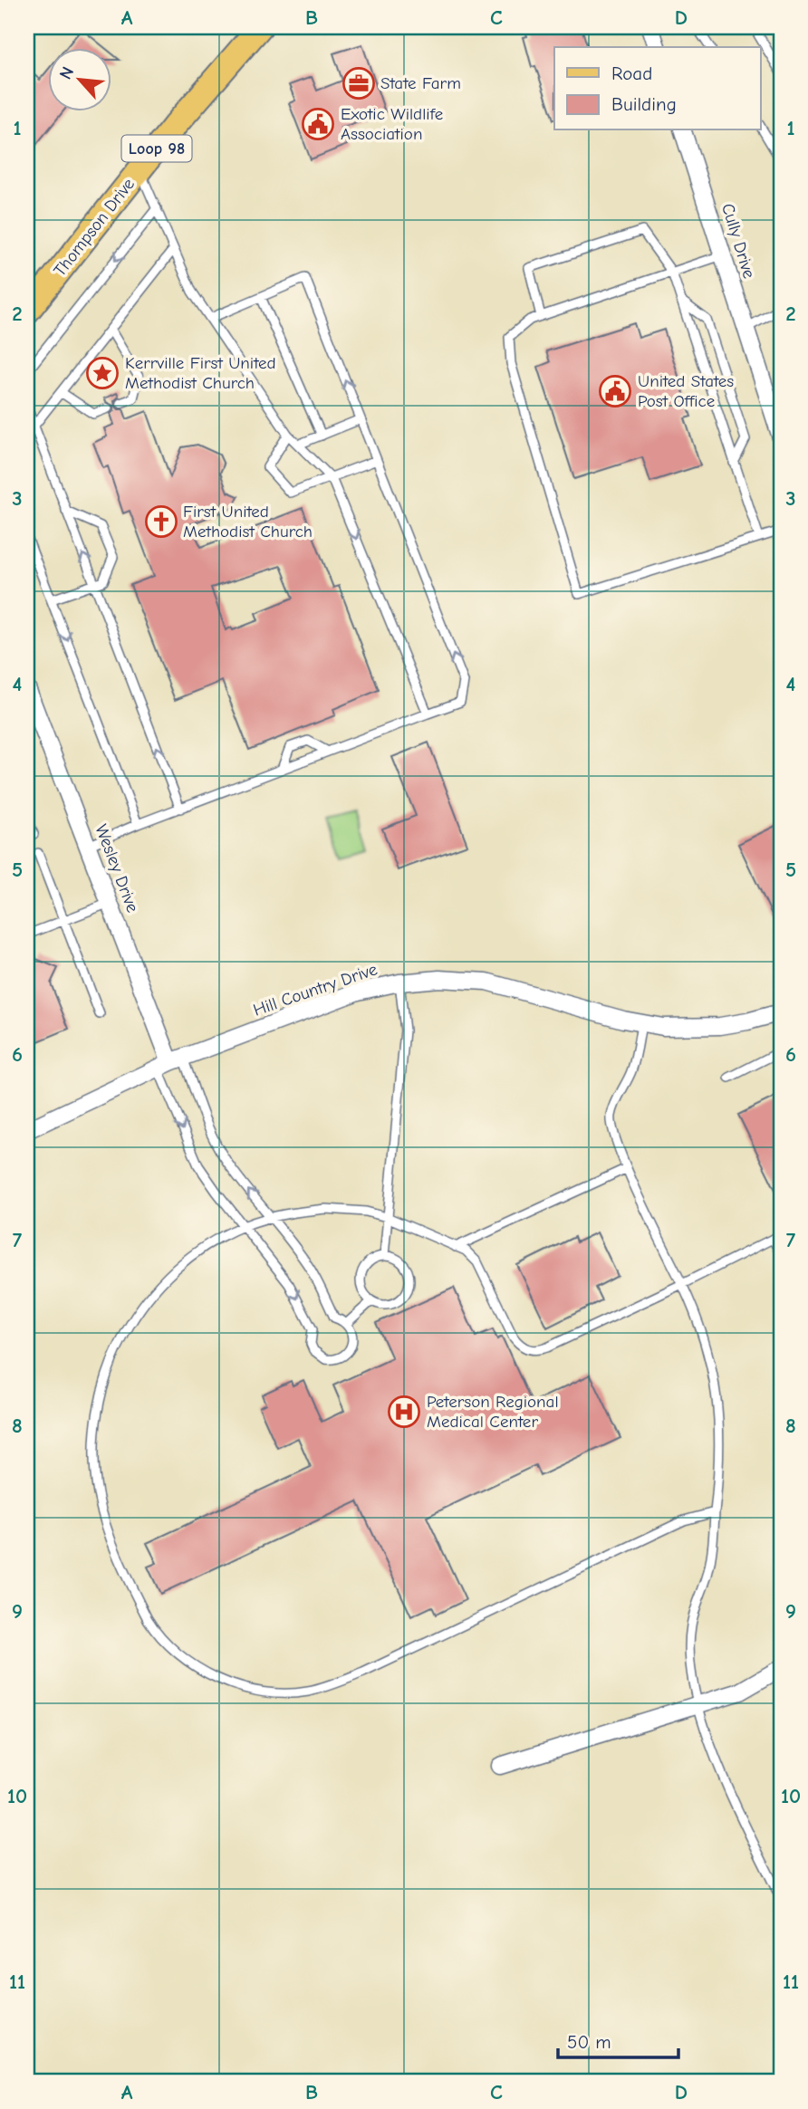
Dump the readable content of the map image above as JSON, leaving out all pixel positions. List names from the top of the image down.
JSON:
{
  "streets": {
    "main road": ["Loop 98", "Thompson Drive"],
    "street": ["Cully Drive", "Wesley Drive", "Hill Country Drive"]
  },
  "crossings": [
    ["Wesley Drive", "Hill Country Drive"]
  ],
  "places": {
    "office": ["State Farm"],
    "public building": ["Exotic Wildlife Association", "United States Post Office"],
    "place": ["Kerrville First United Methodist Church"],
    "church": ["First United Methodist Church"],
    "hospital": ["Peterson Regional Medical Center"]
  },
  "legend": ["Road", "Building"],
  "scale_bar": "50 m",
  "north": "top left",
  "grid": {
    "columns": [
      "A",
      "B",
      "C",
      "D"
    ],
    "rows": [
      "1",
      "2",
      "3",
      "4",
      "5",
      "6",
      "7",
      "8",
      "9",
      "10",
      "11"
    ]
  }
}
